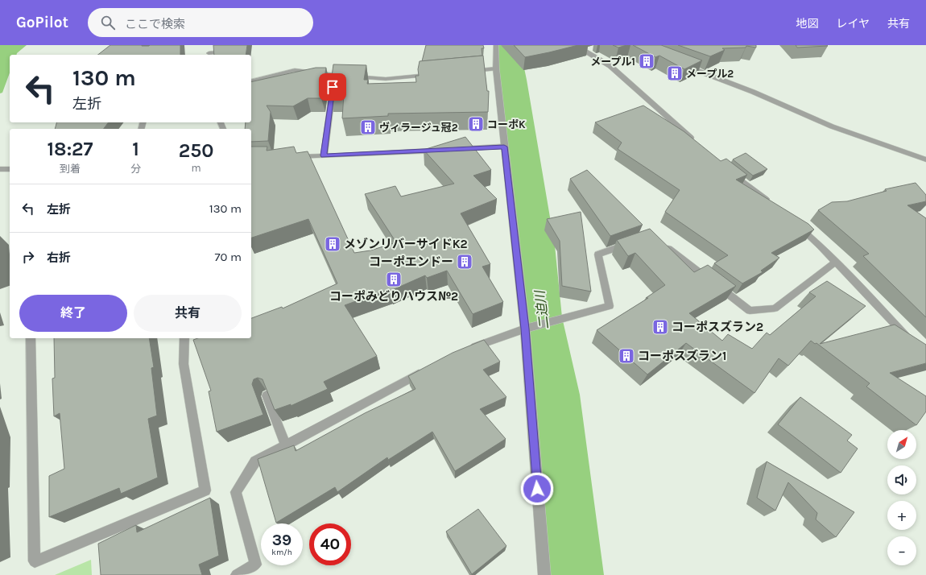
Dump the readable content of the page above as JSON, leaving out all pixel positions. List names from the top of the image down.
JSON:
{
  "water": ["二迫川"],
  "places": {
    "building": [
      "メープル1",
      "メープル2",
      "コーポK",
      "ヴィラージュ冠2",
      "メゾンリバーサイドK2",
      "コーポエンドー",
      "コーポみどりハウス№2",
      "コーポスズラン2",
      "コーポスズラン1"
    ]
  },
  "north": "top right",
  "page": {
    "header": "GoPilot",
    "search": "ここで検索",
    "nav": ["地図", "レイヤ", "共有"],
    "turn": ["130 m", "左折"],
    "eta": [
      "18:27",
      "到着",
      "1",
      "分",
      "250",
      "m"
    ],
    "list": [
      {
        "name": "左折",
        "value": "130 m"
      },
      {
        "name": "右折",
        "value": "70 m"
      }
    ],
    "buttons": ["終了", "共有"],
    "map_buttons": ["+", "−"],
    "speed": "39 km/h",
    "limit": "40"
  }
}
